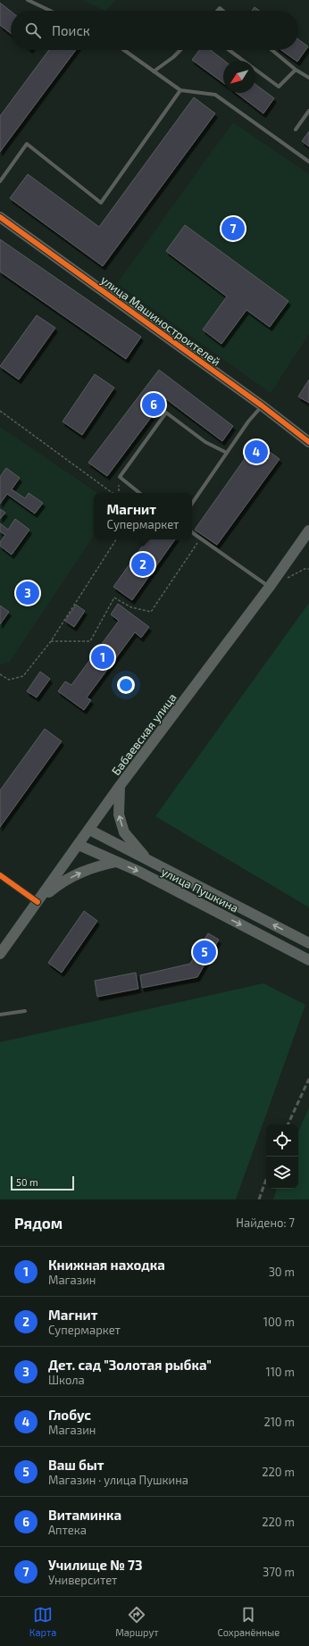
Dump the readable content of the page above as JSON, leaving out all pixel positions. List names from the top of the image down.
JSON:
{
  "streets": {
    "main road": ["улица Машиностроителей", "Бабаевская улица", "улица Пушкина"]
  },
  "crossings": [
    ["Бабаевская улица", "улица Пушкина"]
  ],
  "scale_bar": "50 m",
  "north": "bottom left",
  "page": {
    "search": "Поиск",
    "pins": [
      "7",
      "6",
      "4",
      "2",
      "3",
      "1",
      "5"
    ],
    "popup": ["Магнит", "Супермаркет"],
    "scale": "50 m",
    "heading": ["Рядом", "Найдено: 7"],
    "list": [
      {
        "mark": "1",
        "name": "Книжная находка",
        "note": "Магазин",
        "value": "30 m"
      },
      {
        "mark": "2",
        "name": "Магнит",
        "note": "Супермаркет",
        "value": "100 m"
      },
      {
        "mark": "3",
        "name": "Дет. сад \"Золотая рыбка\"",
        "note": "Школа",
        "value": "110 m"
      },
      {
        "mark": "4",
        "name": "Глобус",
        "note": "Магазин",
        "value": "210 m"
      },
      {
        "mark": "5",
        "name": "Ваш быт",
        "note": "Магазин · улица Пушкина",
        "value": "220 m"
      },
      {
        "mark": "6",
        "name": "Витаминка",
        "note": "Аптека",
        "value": "220 m"
      },
      {
        "mark": "7",
        "name": "Училище № 73",
        "note": "Университет",
        "value": "370 m"
      }
    ],
    "nav": ["Карта", "Маршрут", "Сохранённые"]
  }
}
